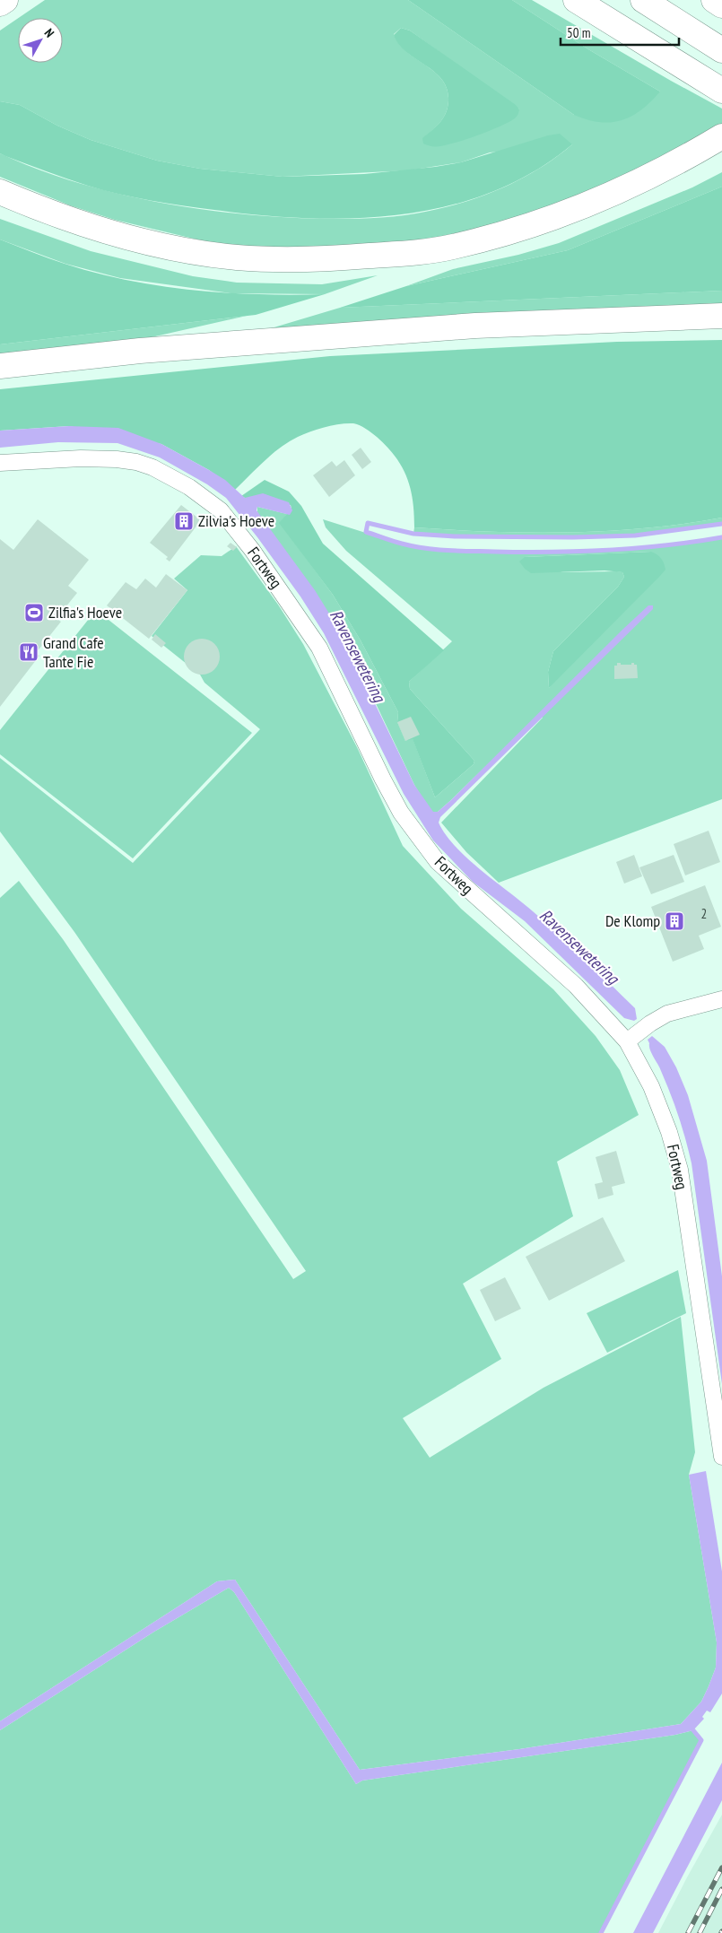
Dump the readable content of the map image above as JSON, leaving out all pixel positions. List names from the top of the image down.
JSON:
{
  "streets": {
    "street": ["Fortweg"]
  },
  "water": ["Ravensewetering"],
  "places": {
    "building": ["Zilvia's Hoeve", "De Klomp"],
    "sports": ["Zilfia's Hoeve"],
    "restaurant": ["Grand Cafe Tante Fie"]
  },
  "house_numbers": ["2"],
  "scale_bar": "50 m",
  "north": "top right"
}
